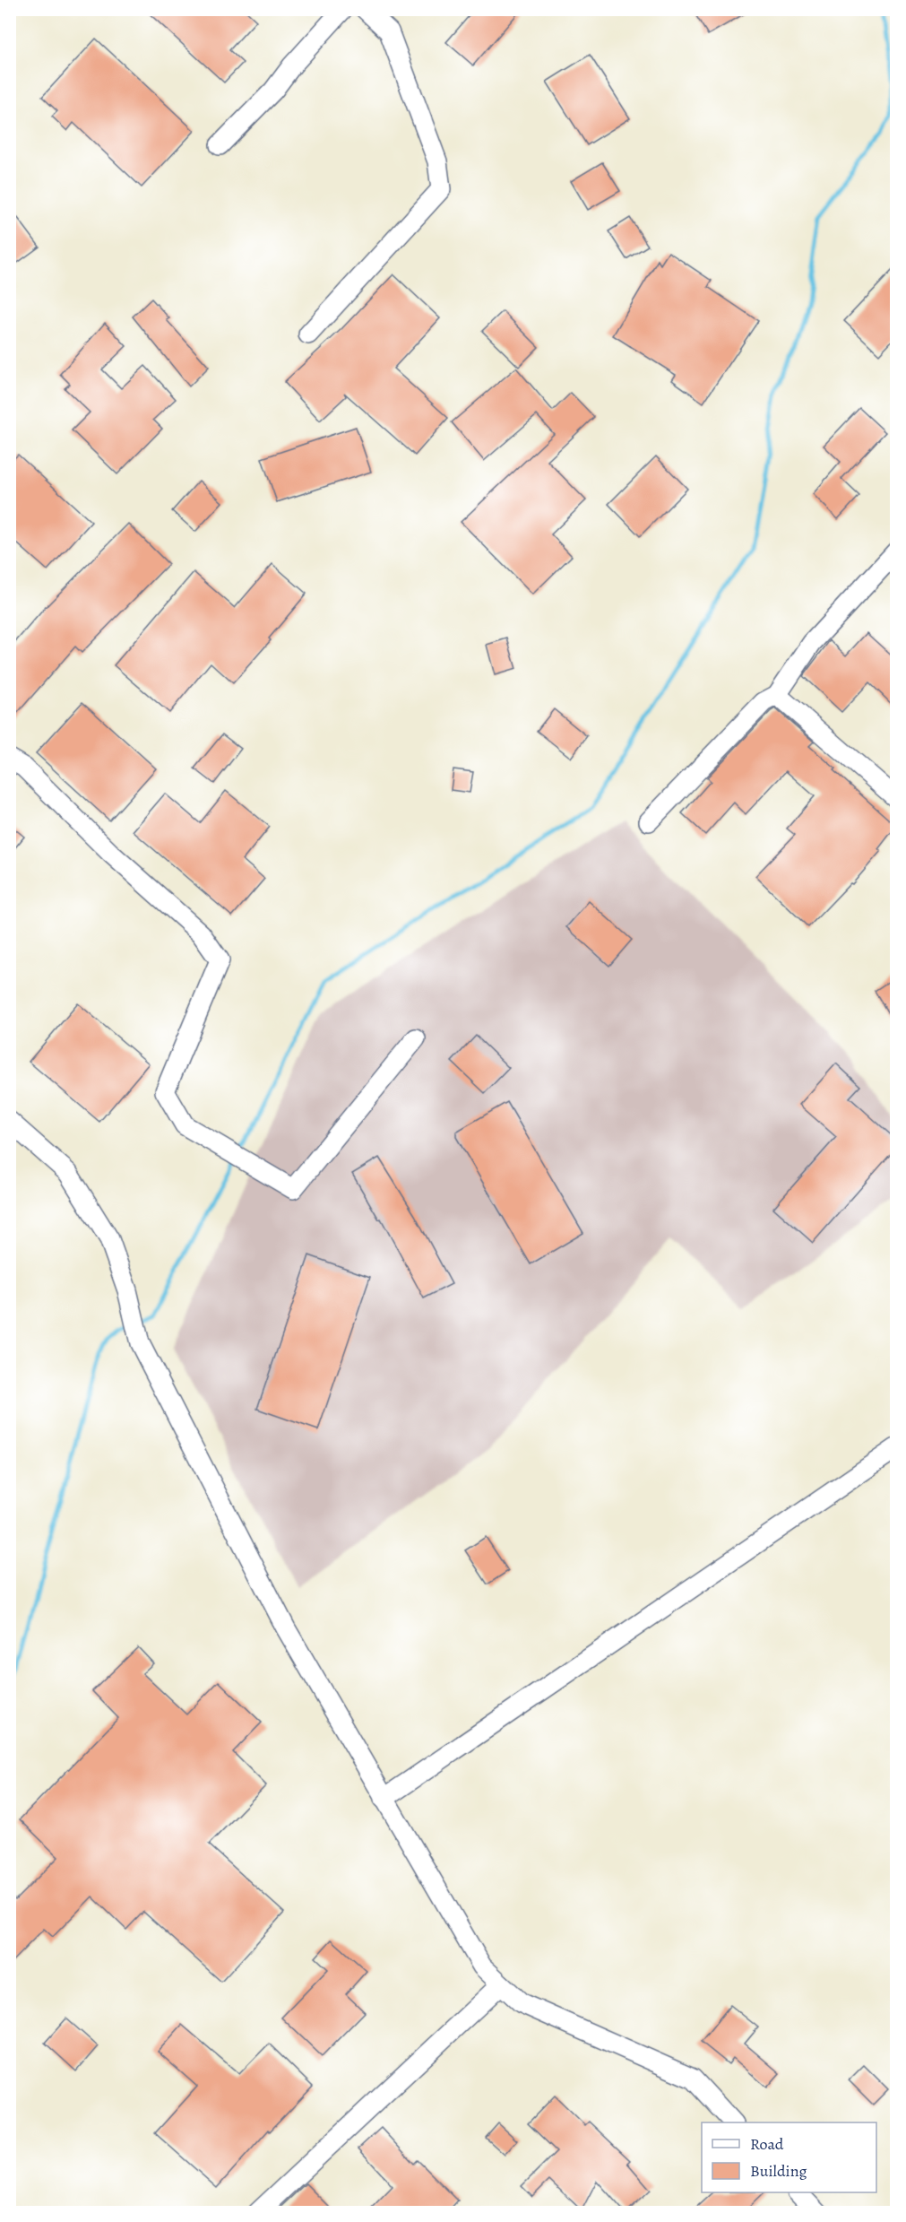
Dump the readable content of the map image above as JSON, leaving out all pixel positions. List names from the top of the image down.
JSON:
{
  "legend": ["Road", "Building"]
}
